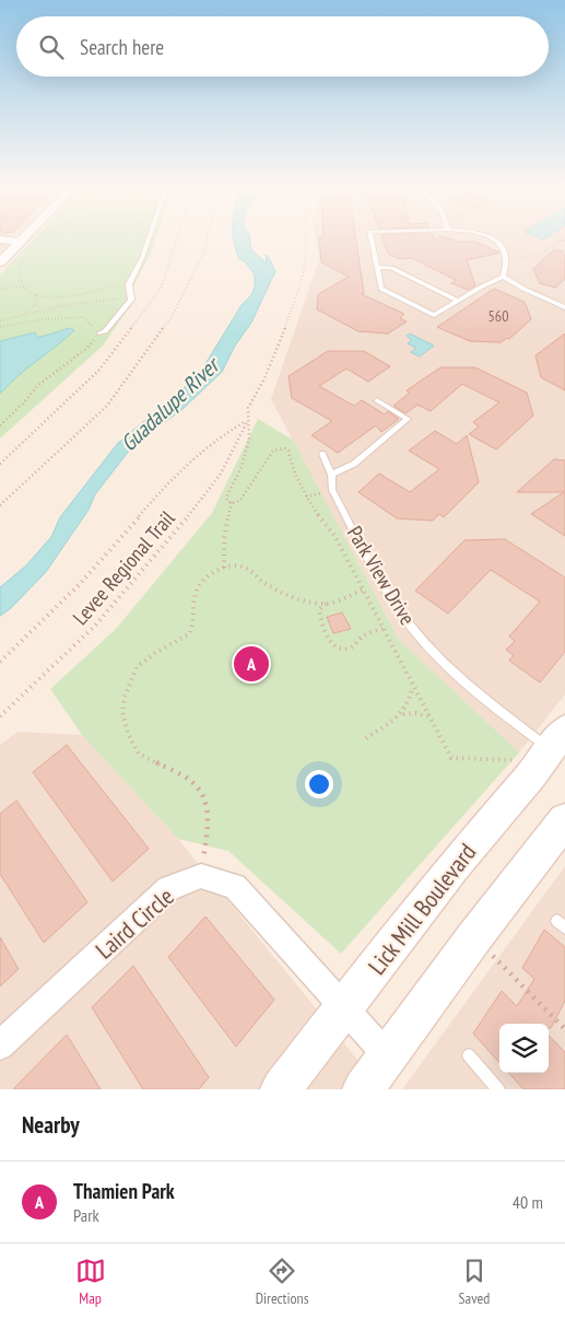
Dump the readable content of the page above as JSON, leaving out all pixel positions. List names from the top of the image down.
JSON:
{
  "streets": {
    "main road": ["Lick Mill Boulevard"],
    "street": ["Laird Circle"],
    "lane": ["Park View Drive"],
    "path": ["Levee Regional Trail"]
  },
  "crossings": [
    ["Park View Drive", "Lick Mill Boulevard"]
  ],
  "water": ["Guadalupe River"],
  "house_numbers": ["560"],
  "page": {
    "search": "Search here",
    "pins": "A",
    "heading": "Nearby",
    "list": [
      {
        "mark": "A",
        "name": "Thamien Park",
        "note": "Park",
        "value": "40 m"
      }
    ],
    "nav": ["Map", "Directions", "Saved"]
  }
}
